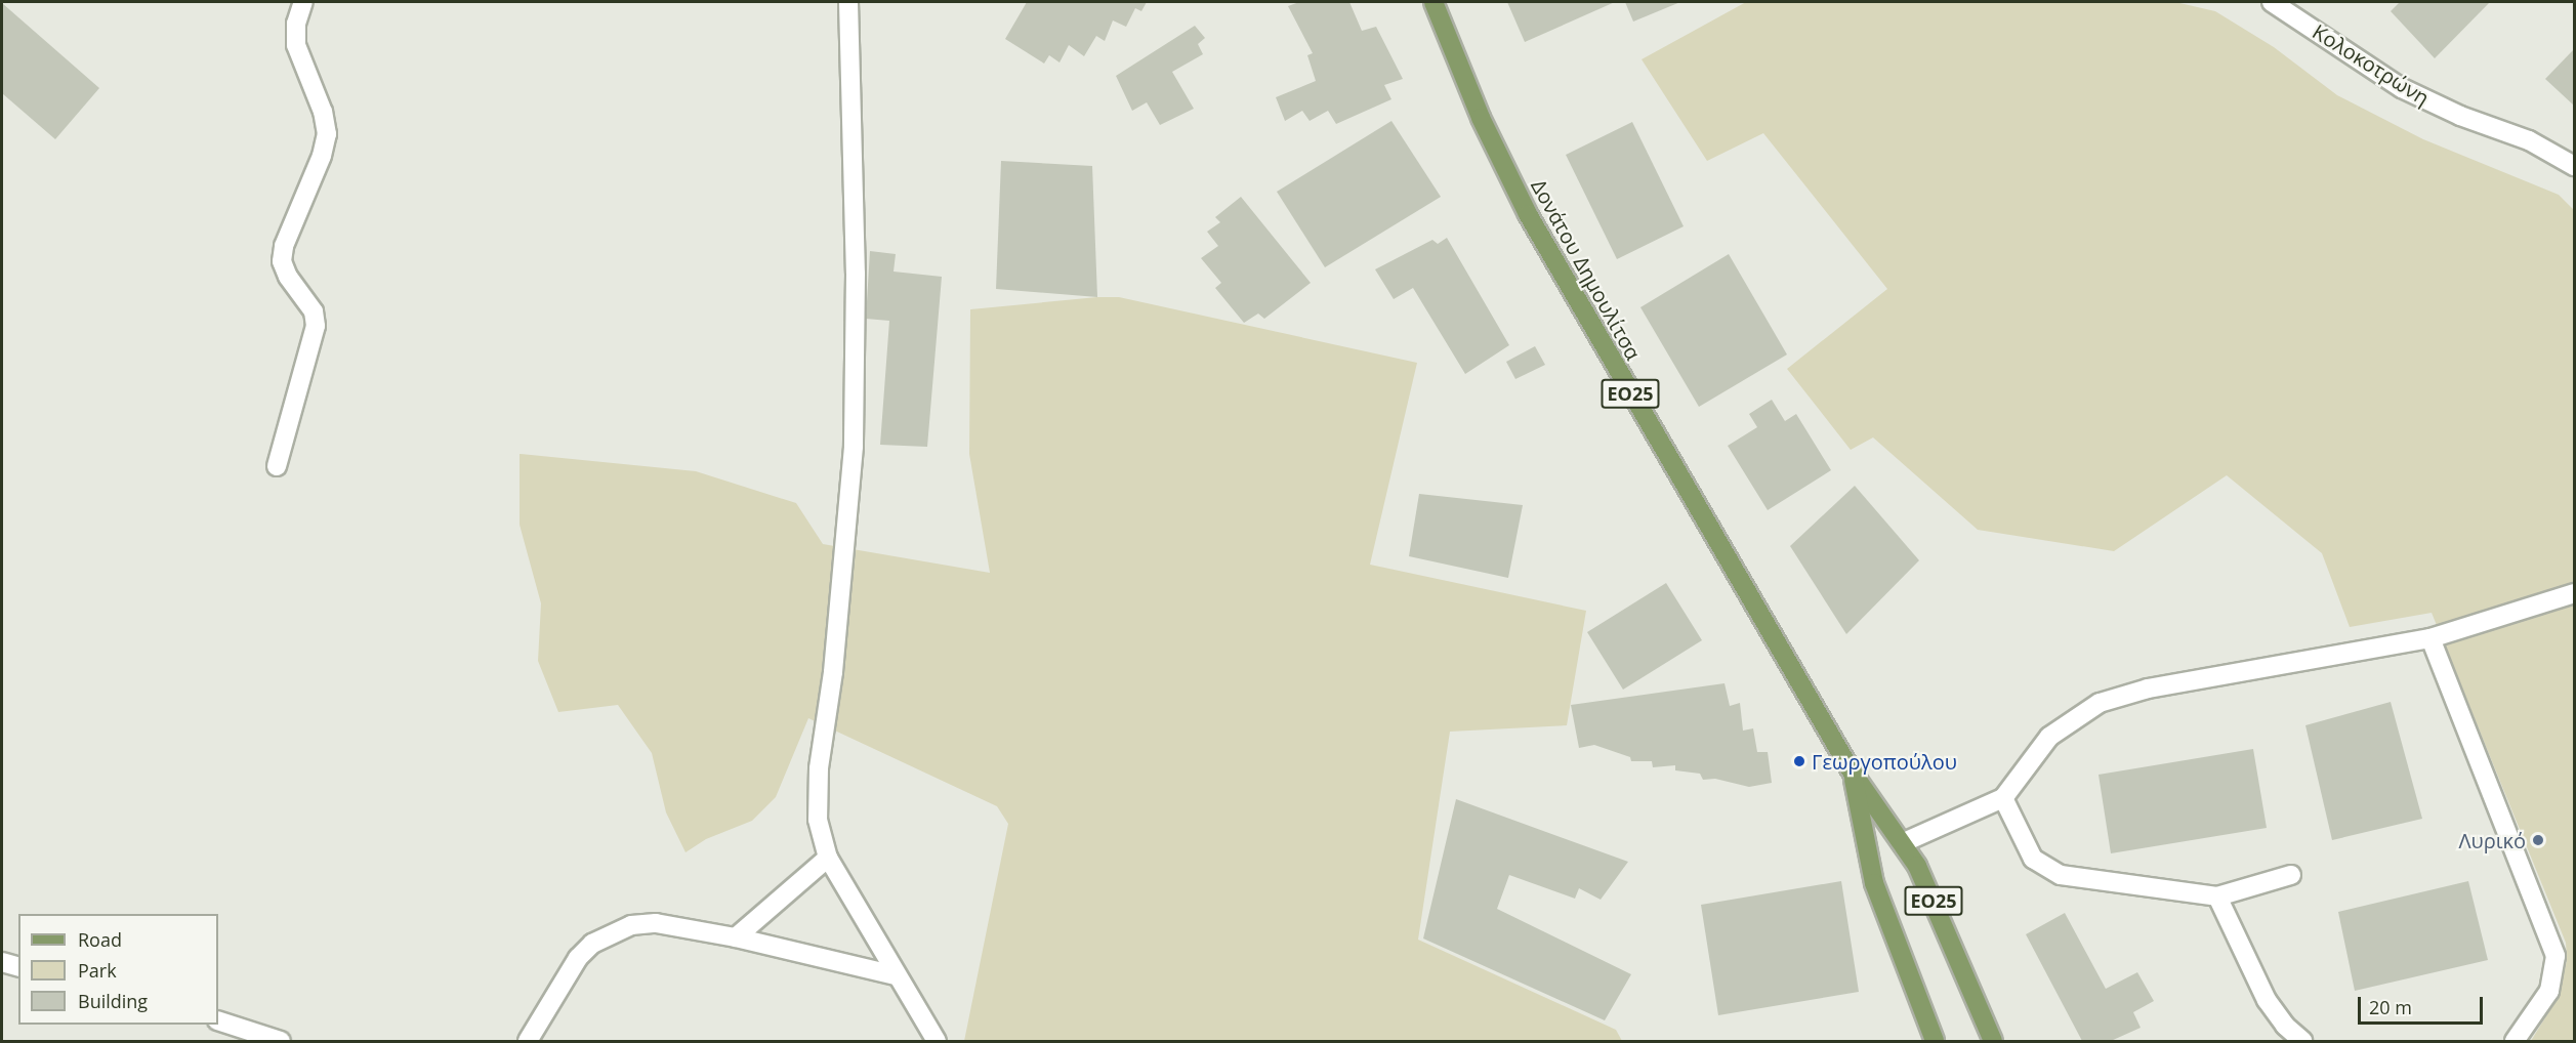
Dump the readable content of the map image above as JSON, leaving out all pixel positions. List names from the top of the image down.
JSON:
{
  "streets": {
    "main road": ["Δονάτου Δημουλίτσα", "ΕΟ25"],
    "street": ["Κολοκοτρώνη"]
  },
  "crossings": [
    ["Δονάτου Δημουλίτσα", "ΕΟ25"]
  ],
  "places": ["Γεωργοπούλου", "Λυρικό"],
  "legend": ["Road", "Park", "Building"],
  "scale_bar": "20 m"
}
